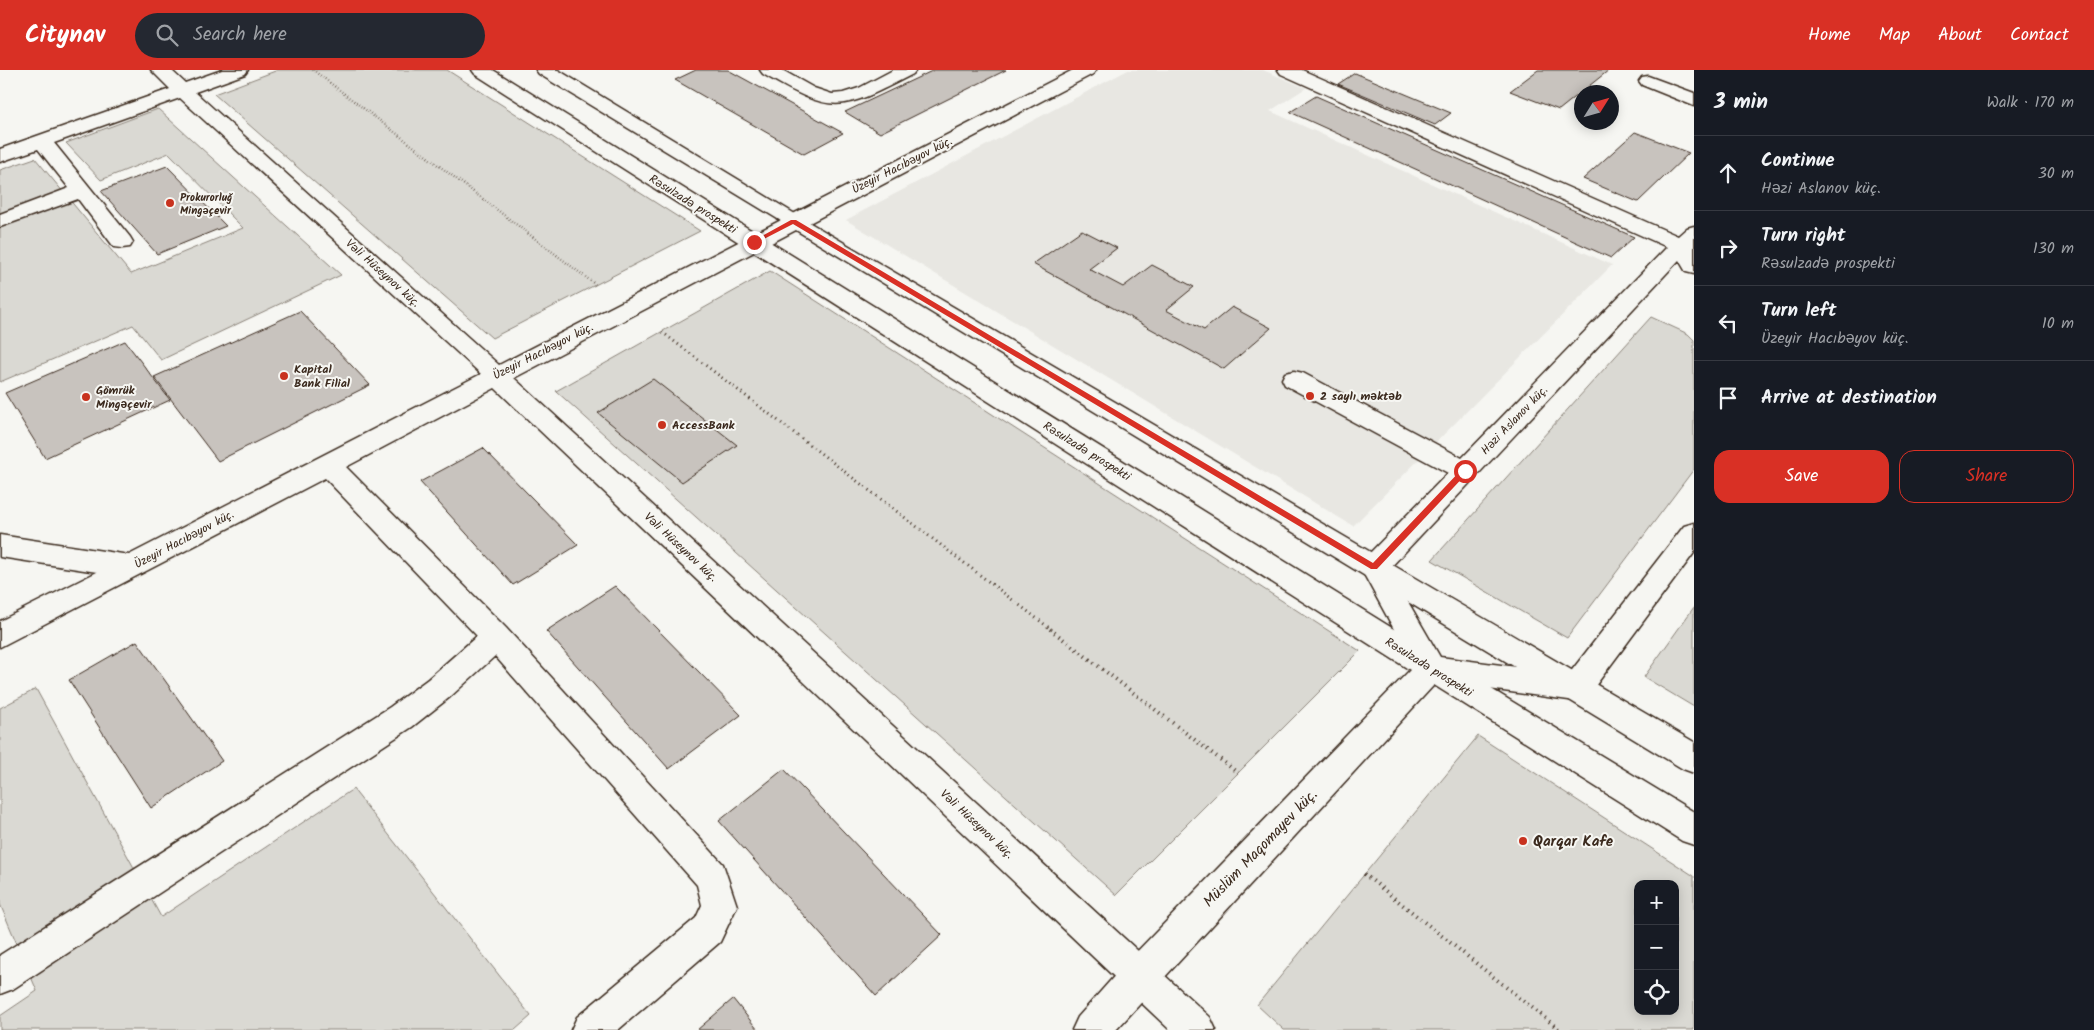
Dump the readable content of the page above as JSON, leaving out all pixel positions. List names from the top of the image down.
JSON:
{
  "streets": {
    "street": [
      "Üzeyir Hacıbəyov küç.",
      "Rəsulzadə prospekti",
      "Vəli Hüseynov küç.",
      "Həzi Aslanov küç.",
      "Müslüm Maqomayev küç."
    ]
  },
  "crossings": [
    ["Üzeyir Hacıbəyov küç.", "Rəsulzadə prospekti"],
    ["Üzeyir Hacıbəyov küç.", "Vəli Hüseynov küç."],
    ["Rəsulzadə prospekti", "Müslüm Maqomayev küç."],
    ["Vəli Hüseynov küç.", "Müslüm Maqomayev küç."]
  ],
  "places": [
    "Prokurorluğ Mingəçevir",
    "Kapital Bank Filial",
    "2 saylı məktəb",
    "Gömrük Mingəçevir",
    "AccessBank",
    "Qarqar Kafe"
  ],
  "north": "top right",
  "page": {
    "header": "Citynav",
    "search": "Search here",
    "nav": [
      "Home",
      "Map",
      "About",
      "Contact"
    ],
    "heading": ["3 min", "Walk · 170 m"],
    "list": [
      ["Continue", "Həzi Aslanov küç.", "30 m"],
      ["Turn right", "Rəsulzadə prospekti", "130 m"],
      ["Turn left", "Üzeyir Hacıbəyov küç.", "10 m"],
      "Arrive at destination"
    ],
    "buttons": ["Save", "Share"],
    "map_buttons": ["+", "−"]
  }
}
